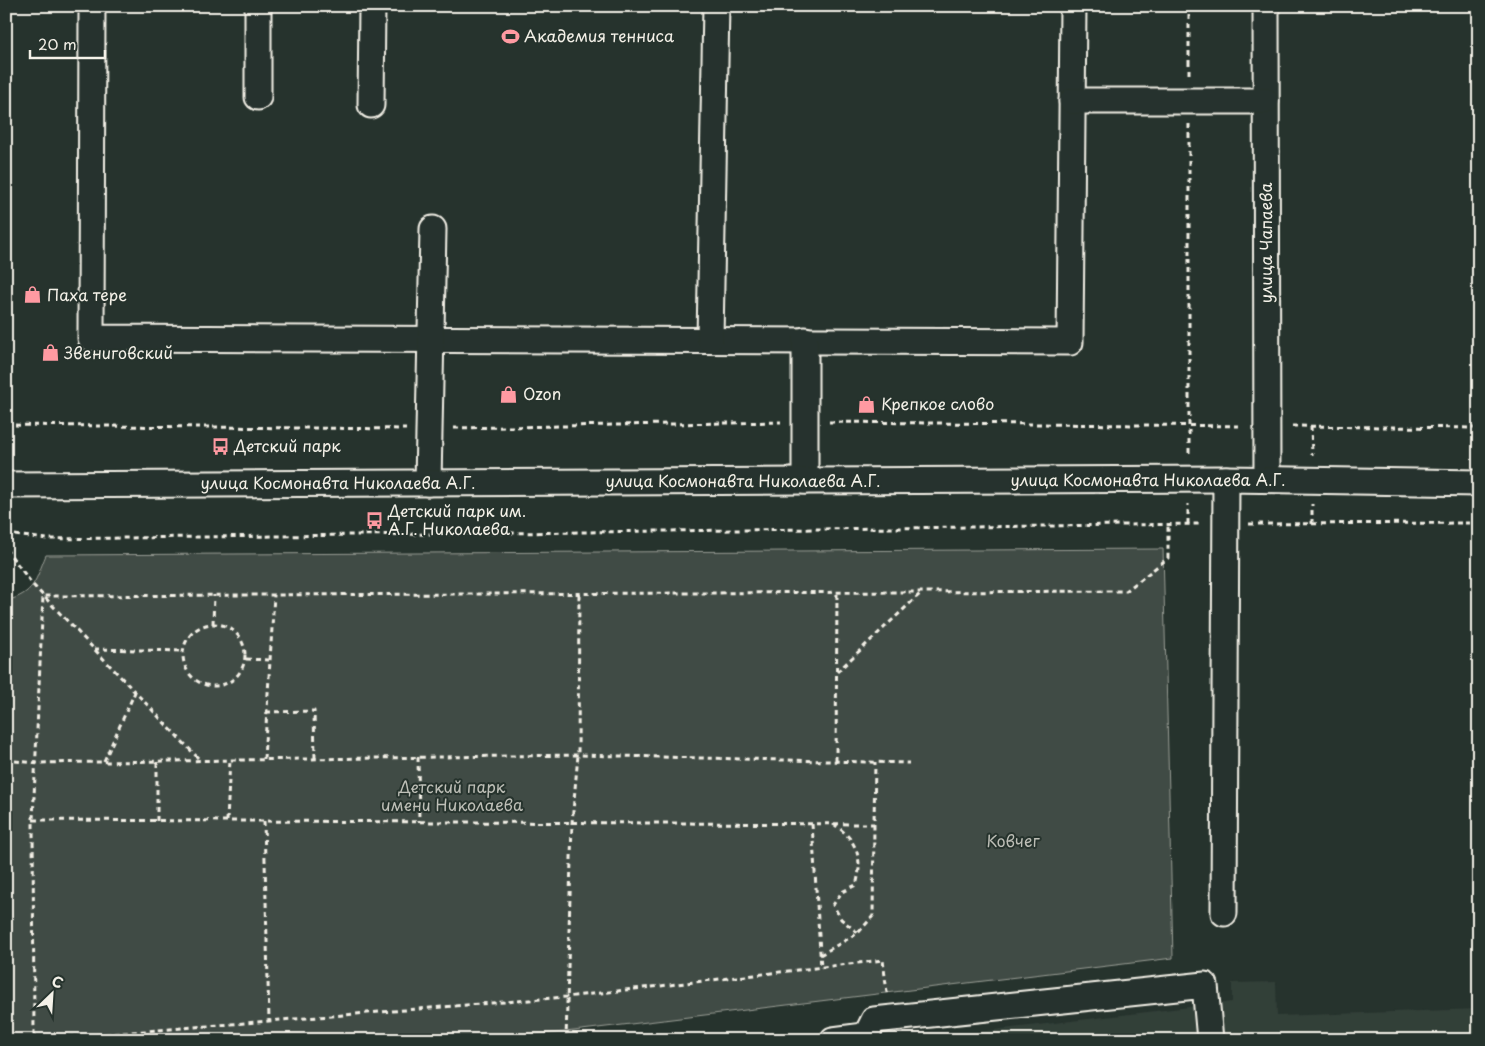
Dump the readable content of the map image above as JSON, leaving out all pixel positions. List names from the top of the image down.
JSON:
{
  "streets": {
    "street": ["улица Чапаева", "улица Космонавта Николаева А.Г."]
  },
  "crossings": [
    ["улица Чапаева", "улица Космонавта Николаева А.Г."]
  ],
  "parks": ["Детский парк имени Николаева", "Ковчег"],
  "places": {
    "sports": ["Академия тенниса"],
    "shop": [
      "Паха тере",
      "Звениговский",
      "Ozon",
      "Крепкое слово"
    ],
    "bus stop": ["Детский парк", "Детский парк им. А.Г. Николаева"]
  },
  "scale_bar": "20 m",
  "north": "top right"
}
